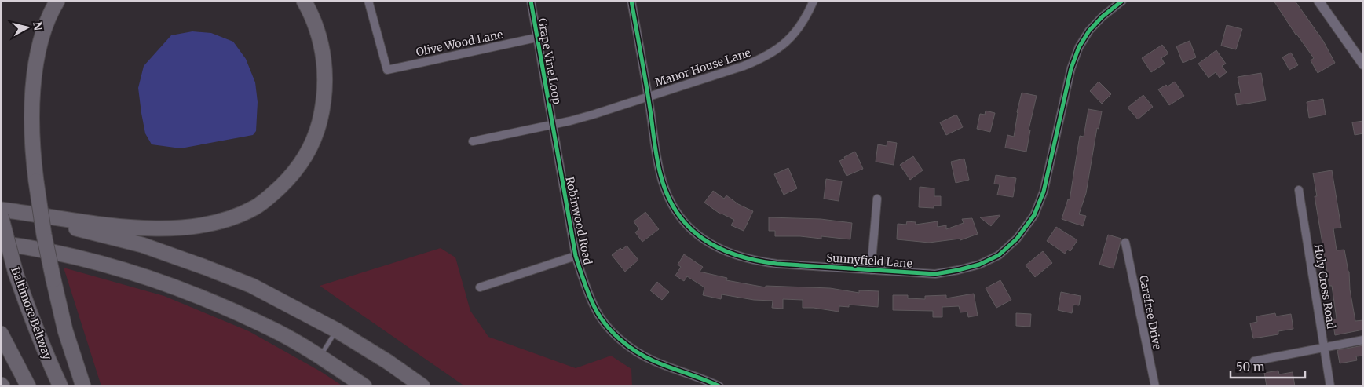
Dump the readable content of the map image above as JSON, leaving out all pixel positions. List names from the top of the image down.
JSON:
{
  "streets": {
    "highway": ["Baltimore Beltway"],
    "street": [
      "Olive Wood Lane",
      "Grape Vine Loop",
      "Manor House Lane",
      "Robinwood Road",
      "Sunnyfield Lane",
      "Holy Cross Road",
      "Carefree Drive"
    ]
  },
  "crossings": [
    ["Olive Wood Lane", "Grape Vine Loop"],
    ["Grape Vine Loop", "Manor House Lane"],
    ["Grape Vine Loop", "Robinwood Road"],
    ["Manor House Lane", "Robinwood Road"],
    ["Manor House Lane", "Sunnyfield Lane"]
  ],
  "scale_bar": "50 m",
  "north": "right"
}
